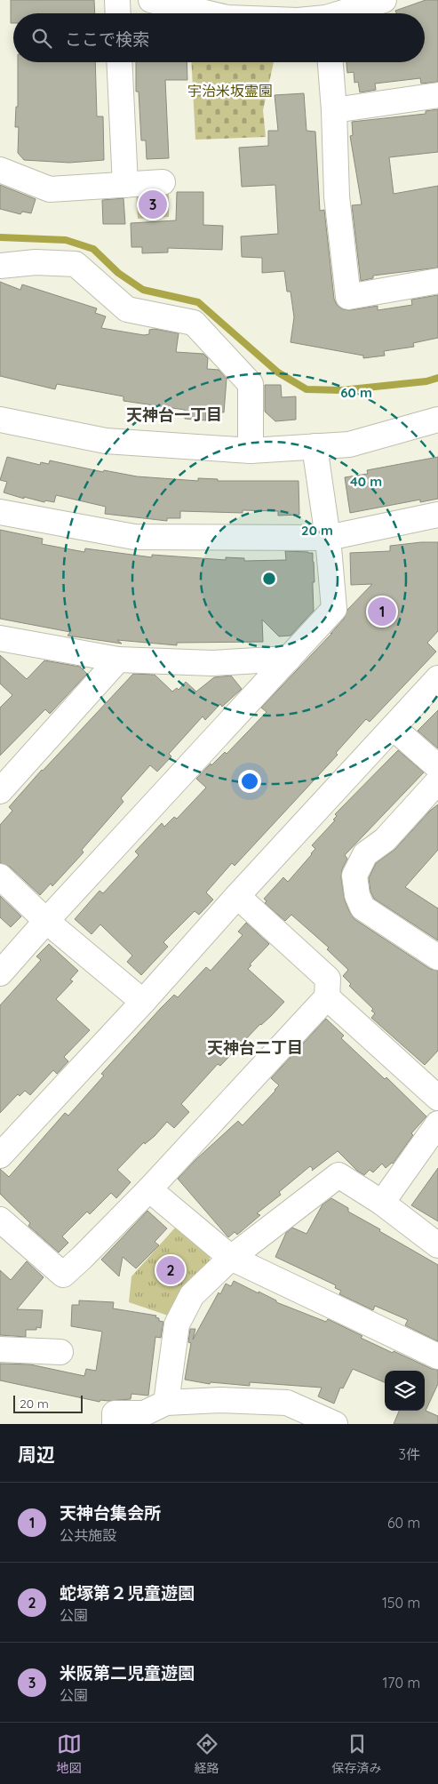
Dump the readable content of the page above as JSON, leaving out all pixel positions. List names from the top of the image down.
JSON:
{
  "districts": ["天神台一丁目", "天神台二丁目"],
  "parks": ["宇治米坂霊園"],
  "scale_bar": "20 m",
  "page": {
    "search": "ここで検索",
    "pins": ["3", "1", "2"],
    "scale": "20 m",
    "heading": ["周辺", "3件"],
    "list": [
      {
        "mark": "1",
        "name": "天神台集会所",
        "note": "公共施設",
        "value": "60 m"
      },
      {
        "mark": "2",
        "name": "蛇塚第２児童遊園",
        "note": "公園",
        "value": "150 m"
      },
      {
        "mark": "3",
        "name": "米阪第二児童遊園",
        "note": "公園",
        "value": "170 m"
      }
    ],
    "nav": ["地図", "経路", "保存済み"]
  },
  "rings": ["60 m", "40 m", "20 m"]
}
